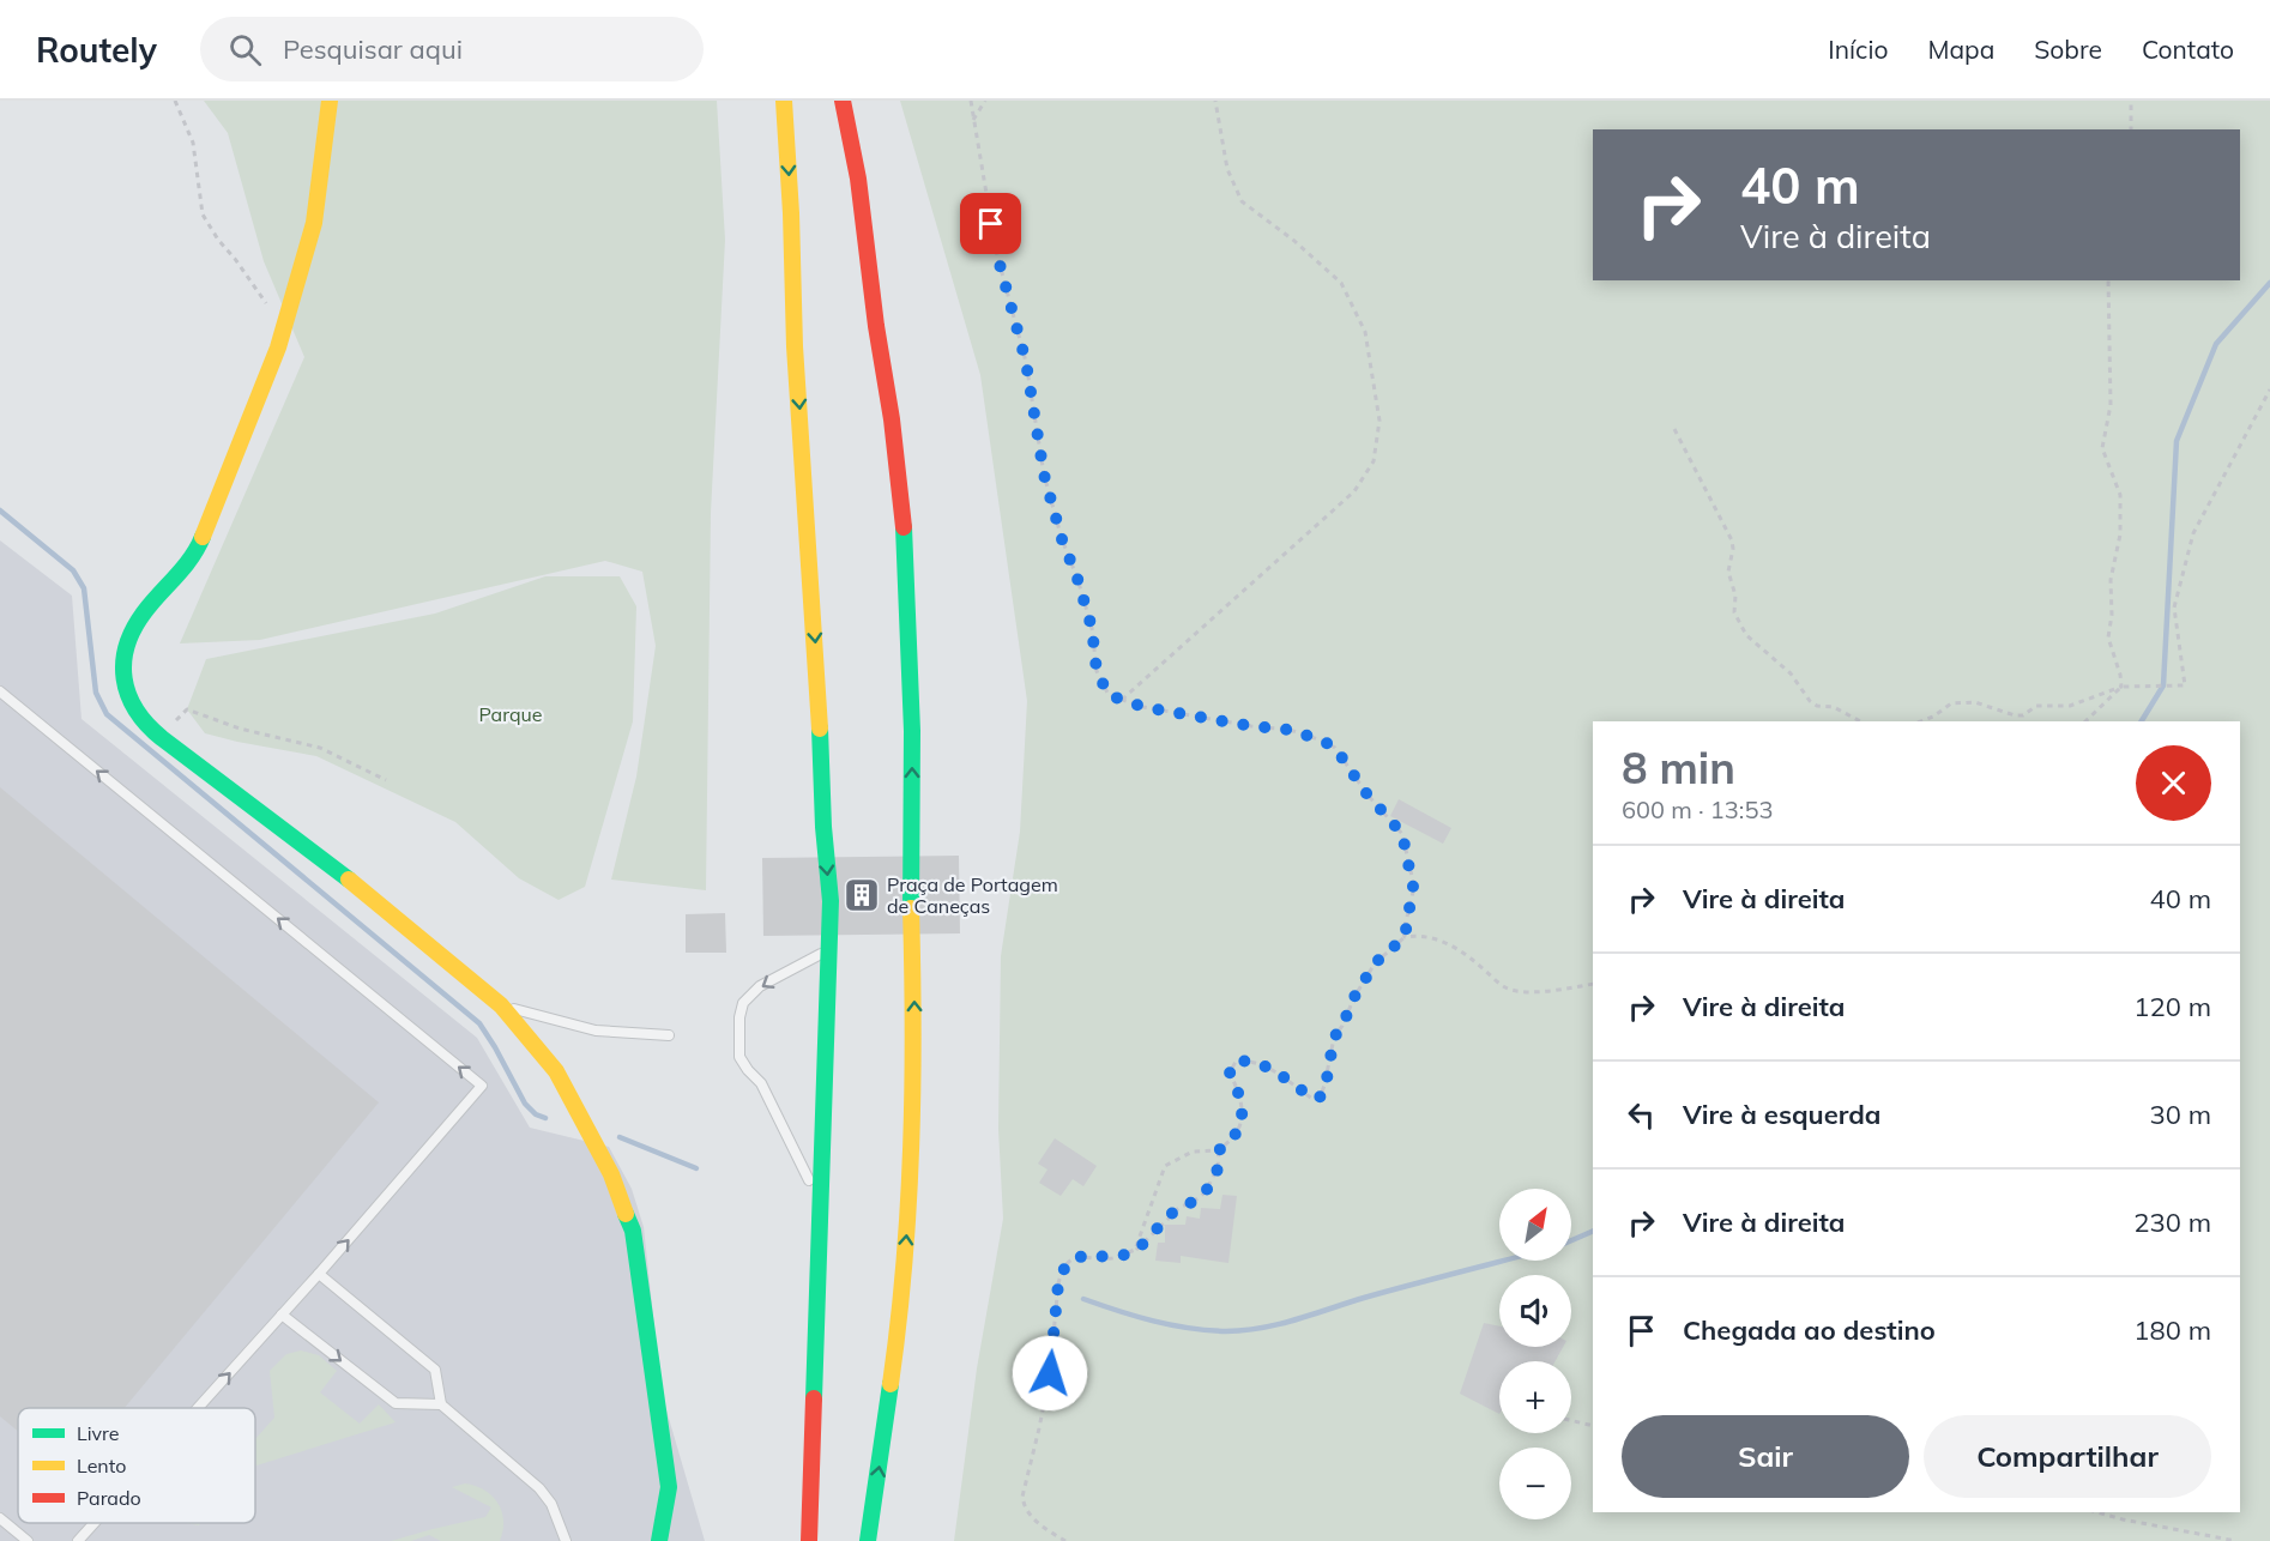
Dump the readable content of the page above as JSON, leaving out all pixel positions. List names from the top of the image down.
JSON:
{
  "parks": ["Parque"],
  "places": {
    "building": ["Praça de Portagem de Caneças"]
  },
  "legend": ["Livre", "Lento", "Parado"],
  "north": "top right",
  "page": {
    "header": "Routely",
    "search": "Pesquisar aqui",
    "nav": [
      "Início",
      "Mapa",
      "Sobre",
      "Contato"
    ],
    "turn": ["40 m", "Vire à direita"],
    "heading": ["8 min", "600 m · 13:53"],
    "list": [
      {
        "name": "Vire à direita",
        "value": "40 m"
      },
      {
        "name": "Vire à direita",
        "value": "120 m"
      },
      {
        "name": "Vire à esquerda",
        "value": "30 m"
      },
      {
        "name": "Vire à direita",
        "value": "230 m"
      },
      {
        "name": "Chegada ao destino",
        "value": "180 m"
      }
    ],
    "map_buttons": ["+", "−"],
    "buttons": ["Sair", "Compartilhar"]
  }
}
